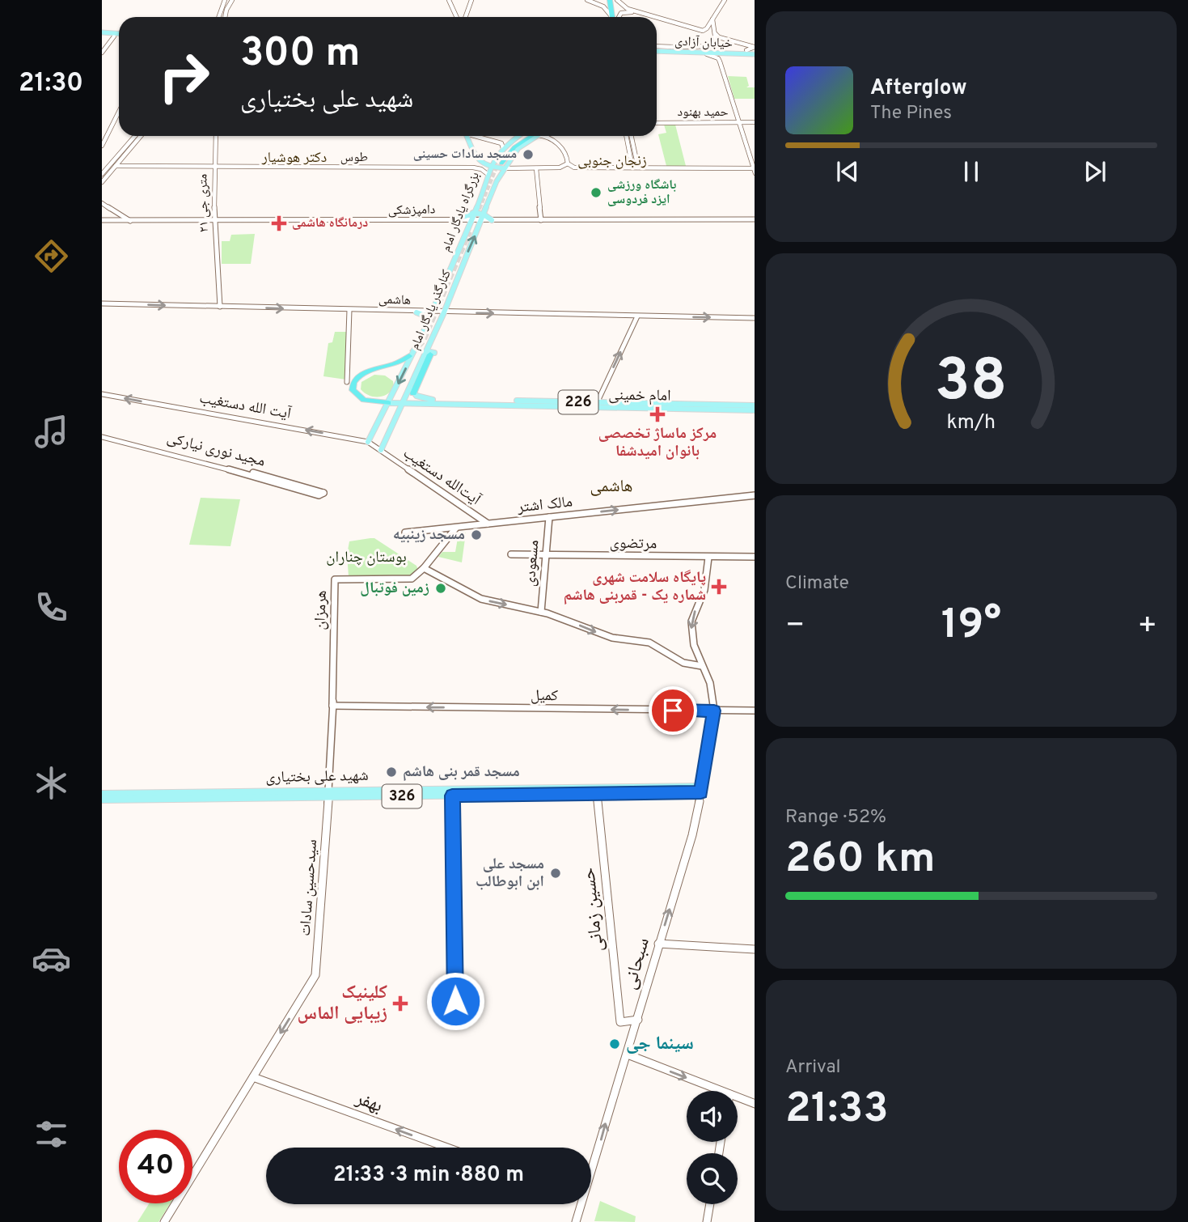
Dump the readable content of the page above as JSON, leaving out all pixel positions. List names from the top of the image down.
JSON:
{
  "streets": {
    "highway": ["بزرگراه یادگار امام"],
    "main road": [
      "خیابان آزادی",
      "حمید بهنود",
      "طوس",
      "۲۱ متری جی",
      "دامپزشکی",
      "هاشمی",
      "کنارگذر یادگار امام",
      "امام خمینی",
      "226",
      "آیت الله دستغیب",
      "مجید نوری نیارکی",
      "آیت‌الله دستغیب",
      "مالک اشتر",
      "مرتضوی",
      "مسعودی",
      "هرمزان",
      "کمیل",
      "شهید علی بختیاری",
      "326",
      "سیدحسین سادات",
      "حسین زمانی",
      "سبحانی",
      "بهفر"
    ]
  },
  "crossings": [
    ["طوس", "۲۱ متری جی"],
    ["طوس", "بزرگراه یادگار امام"],
    ["۲۱ متری جی", "دامپزشکی"],
    ["۲۱ متری جی", "هاشمی"],
    ["دامپزشکی", "بزرگراه یادگار امام"],
    ["دامپزشکی", "کنارگذر یادگار امام"],
    ["بزرگراه یادگار امام", "هاشمی"],
    ["بزرگراه یادگار امام", "کنارگذر یادگار امام"],
    ["هاشمی", "کنارگذر یادگار امام"],
    ["کنارگذر یادگار امام", "امام خمینی"],
    ["کنارگذر یادگار امام", "آیت الله دستغیب"],
    ["کنارگذر یادگار امام", "آیت‌الله دستغیب"],
    ["آیت الله دستغیب", "آیت‌الله دستغیب"],
    ["آیت‌الله دستغیب", "مالک اشتر"],
    ["مالک اشتر", "مسعودی"],
    ["مرتضوی", "مسعودی"],
    ["مرتضوی", "سبحانی"],
    ["هرمزان", "کمیل"],
    ["هرمزان", "شهید علی بختیاری"],
    ["هرمزان", "سیدحسین سادات"],
    ["کمیل", "سبحانی"],
    ["شهید علی بختیاری", "سیدحسین سادات"],
    ["شهید علی بختیاری", "حسین زمانی"],
    ["شهید علی بختیاری", "سبحانی"],
    ["سیدحسین سادات", "بهفر"],
    ["حسین زمانی", "سبحانی"]
  ],
  "one_way": [
    "هاشمی",
    "آیت الله دستغیب",
    "مالک اشتر",
    "کمیل",
    "سیدحسین سادات",
    "بهفر"
  ],
  "districts": ["دکتر هوشیار", "زنجان جنوبی", "هاشمی"],
  "parks": ["بوستان چناران"],
  "places": {
    "other": [
      "مسجد سادات حسینی",
      "باشگاه ورزشی ایزد فردوسی",
      "مسجد زینبیه",
      "زمین فوتبال",
      "مسجد قمر بنی هاشم",
      "مسجد علی ابن ابوطالب",
      "سینما جی"
    ],
    "health": [
      "درمانگاه هاشمی",
      "مرکز ماساژ تخصصی بانوان امیدشفا",
      "پایگاه سلامت شهری شماره یک - قمربنی هاشم",
      "کلینیک زیبایی الماس"
    ]
  },
  "page": {
    "tabs": "21:30",
    "turn": ["300 m", "شهید علی بختیاری"],
    "song": ["Afterglow", "The Pines"],
    "tile": [
      "Climate",
      ["Range · 52%", "260 km"],
      ["Arrival", "21:33"]
    ],
    "heat": ["−", "19°", "+"],
    "limit": "40",
    "trip": "21:33 · 3 min · 880 m",
    "gauge": ["38", "km/h"]
  }
}
